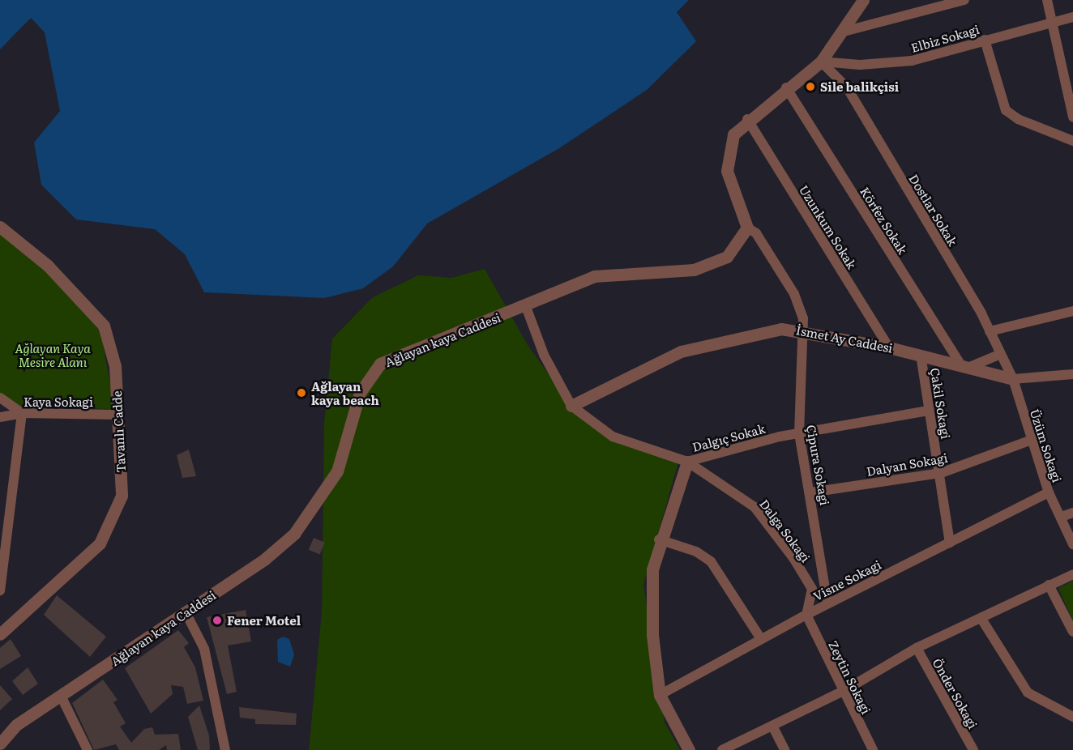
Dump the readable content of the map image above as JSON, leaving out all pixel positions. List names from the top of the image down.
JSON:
{
  "streets": {
    "street": [
      "Elbiz Sokagi",
      "Dostlar Sokak",
      "Körfez Sokak",
      "Uzunkum Sokak",
      "İsmet Ay Caddesi",
      "Ağlayan kaya Caddesi",
      "Kaya Sokagi",
      "Çakil Sokagi",
      "Tavanlı Cadde",
      "Dalgıç Sokak",
      "Üzüm Sokagi",
      "Dalyan Sokagi",
      "Çipura Sokagi",
      "Dalga Sokagi",
      "Visne Sokagi",
      "Zeytin Sokagi",
      "Önder Sokagi"
    ]
  },
  "crossings": [
    ["Elbiz Sokagi", "Dostlar Sokak"],
    ["Dostlar Sokak", "İsmet Ay Caddesi"],
    ["Dostlar Sokak", "Üzüm Sokagi"],
    ["Körfez Sokak", "İsmet Ay Caddesi"],
    ["Uzunkum Sokak", "İsmet Ay Caddesi"],
    ["İsmet Ay Caddesi", "Çakil Sokagi"],
    ["İsmet Ay Caddesi", "Dalgıç Sokak"],
    ["İsmet Ay Caddesi", "Üzüm Sokagi"],
    ["İsmet Ay Caddesi", "Çipura Sokagi"],
    ["Ağlayan kaya Caddesi", "Dalgıç Sokak"],
    ["Ağlayan kaya Caddesi", "Çipura Sokagi"],
    ["Kaya Sokagi", "Tavanlı Cadde"],
    ["Çakil Sokagi", "Dalgıç Sokak"],
    ["Çakil Sokagi", "Dalyan Sokagi"],
    ["Çakil Sokagi", "Visne Sokagi"],
    ["Dalgıç Sokak", "Çipura Sokagi"],
    ["Dalgıç Sokak", "Dalga Sokagi"],
    ["Üzüm Sokagi", "Dalyan Sokagi"],
    ["Üzüm Sokagi", "Visne Sokagi"],
    ["Dalyan Sokagi", "Çipura Sokagi"],
    ["Çipura Sokagi", "Visne Sokagi"],
    ["Dalga Sokagi", "Visne Sokagi"],
    ["Dalga Sokagi", "Zeytin Sokagi"],
    ["Visne Sokagi", "Zeytin Sokagi"]
  ],
  "parks": ["Ağlayan Kaya Mesire Alanı"],
  "places": ["Sile balikçisi", "Ağlayan kaya beach", "Fener Motel"]
}
